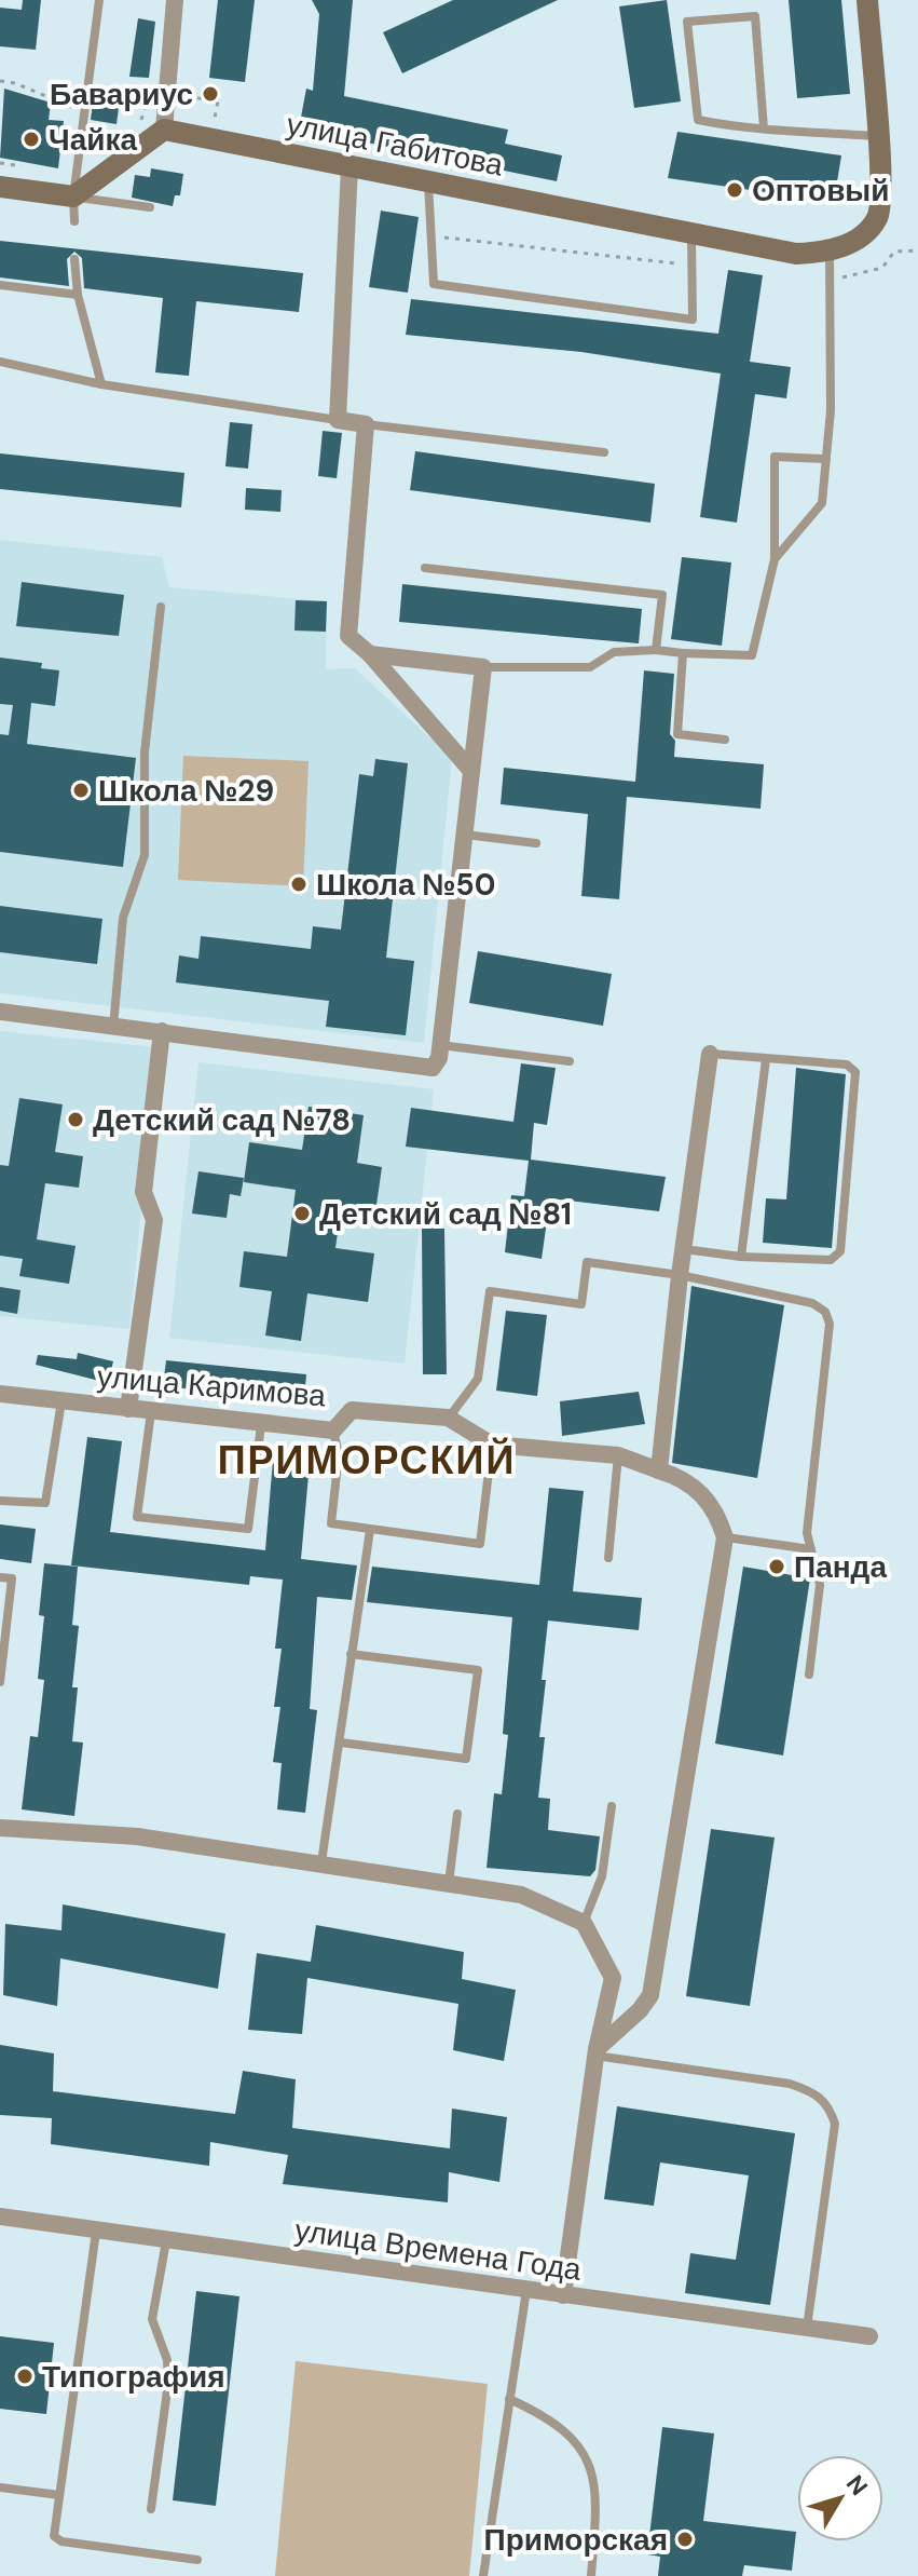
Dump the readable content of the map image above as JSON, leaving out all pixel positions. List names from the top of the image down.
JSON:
{
  "streets": {
    "street": ["улица Габитова", "улица Каримова", "улица Времена Года"]
  },
  "districts": ["ПРИМОРСКИЙ"],
  "places": [
    "Бавариус",
    "Чайка",
    "Оптовый",
    "Школа №29",
    "Школа №50",
    "Детский сад №78",
    "Детский сад №81",
    "Панда",
    "Типография",
    "Приморская"
  ],
  "north": "top right"
}
